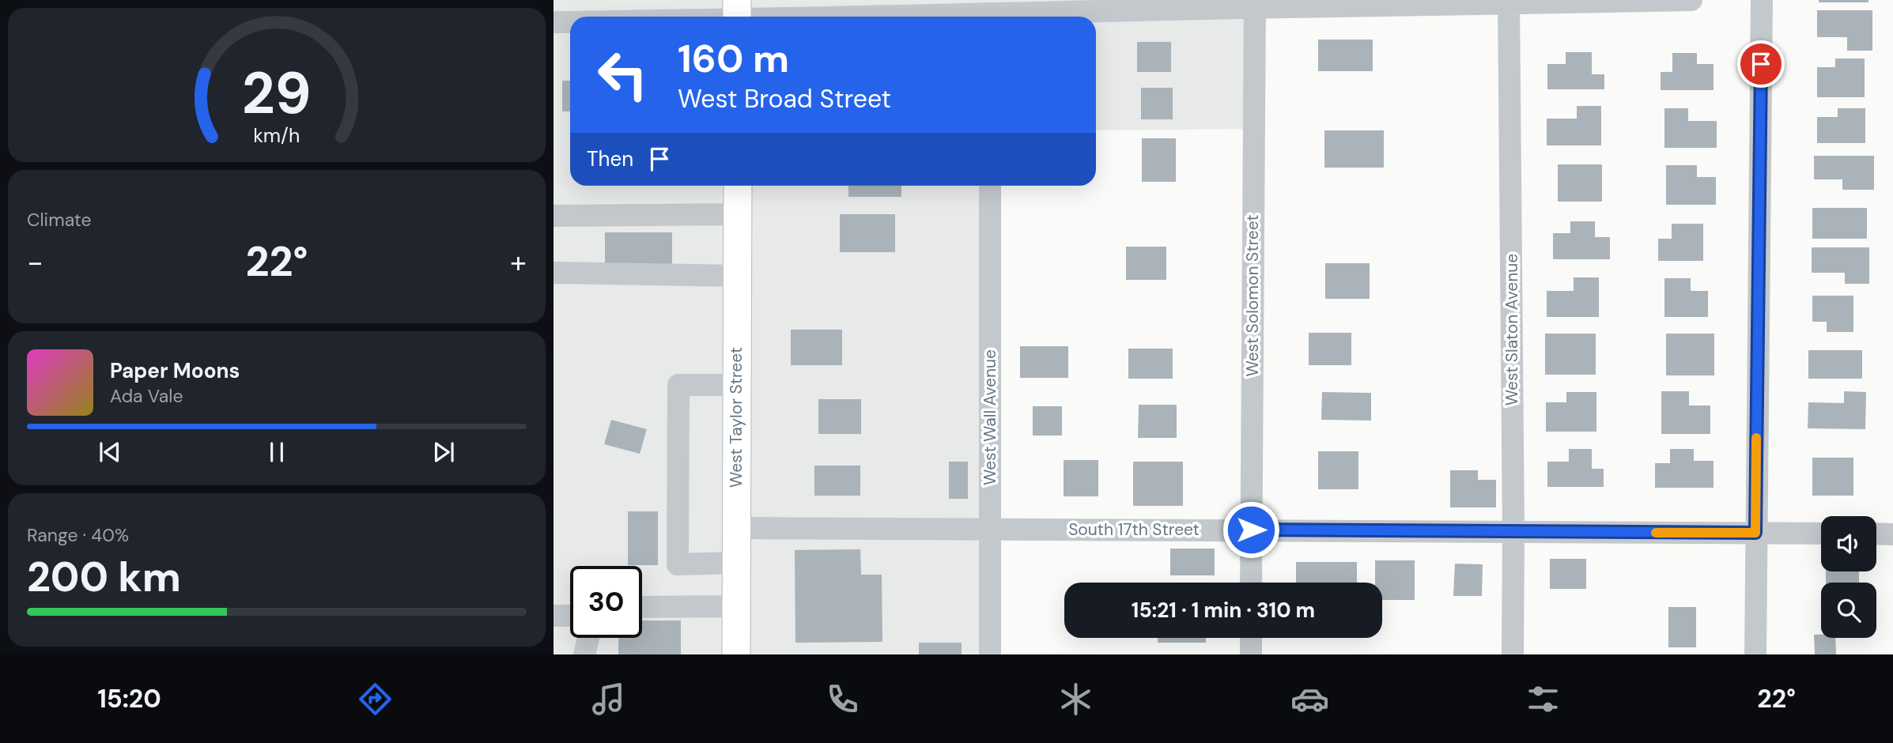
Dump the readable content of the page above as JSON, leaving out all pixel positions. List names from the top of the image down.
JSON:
{
  "streets": {
    "main road": ["West Taylor Street"],
    "street": [
      "West Solomon Street",
      "West Slaton Avenue",
      "West Wall Avenue",
      "South 17th Street"
    ]
  },
  "crossings": [
    ["West Solomon Street", "South 17th Street"],
    ["West Slaton Avenue", "South 17th Street"],
    ["West Taylor Street", "South 17th Street"],
    ["West Wall Avenue", "South 17th Street"]
  ],
  "page": {
    "turn": ["160 m", "West Broad Street"],
    "then": "Then",
    "tile": [
      "Climate",
      ["Range · 40%", "200 km"]
    ],
    "heat": ["−", "22°", "+"],
    "song": ["Paper Moons", "Ada Vale"],
    "limit": "30",
    "trip": "15:21 · 1 min · 310 m",
    "tabs": ["15:20", "22°"],
    "gauge": ["29", "km/h"]
  }
}
